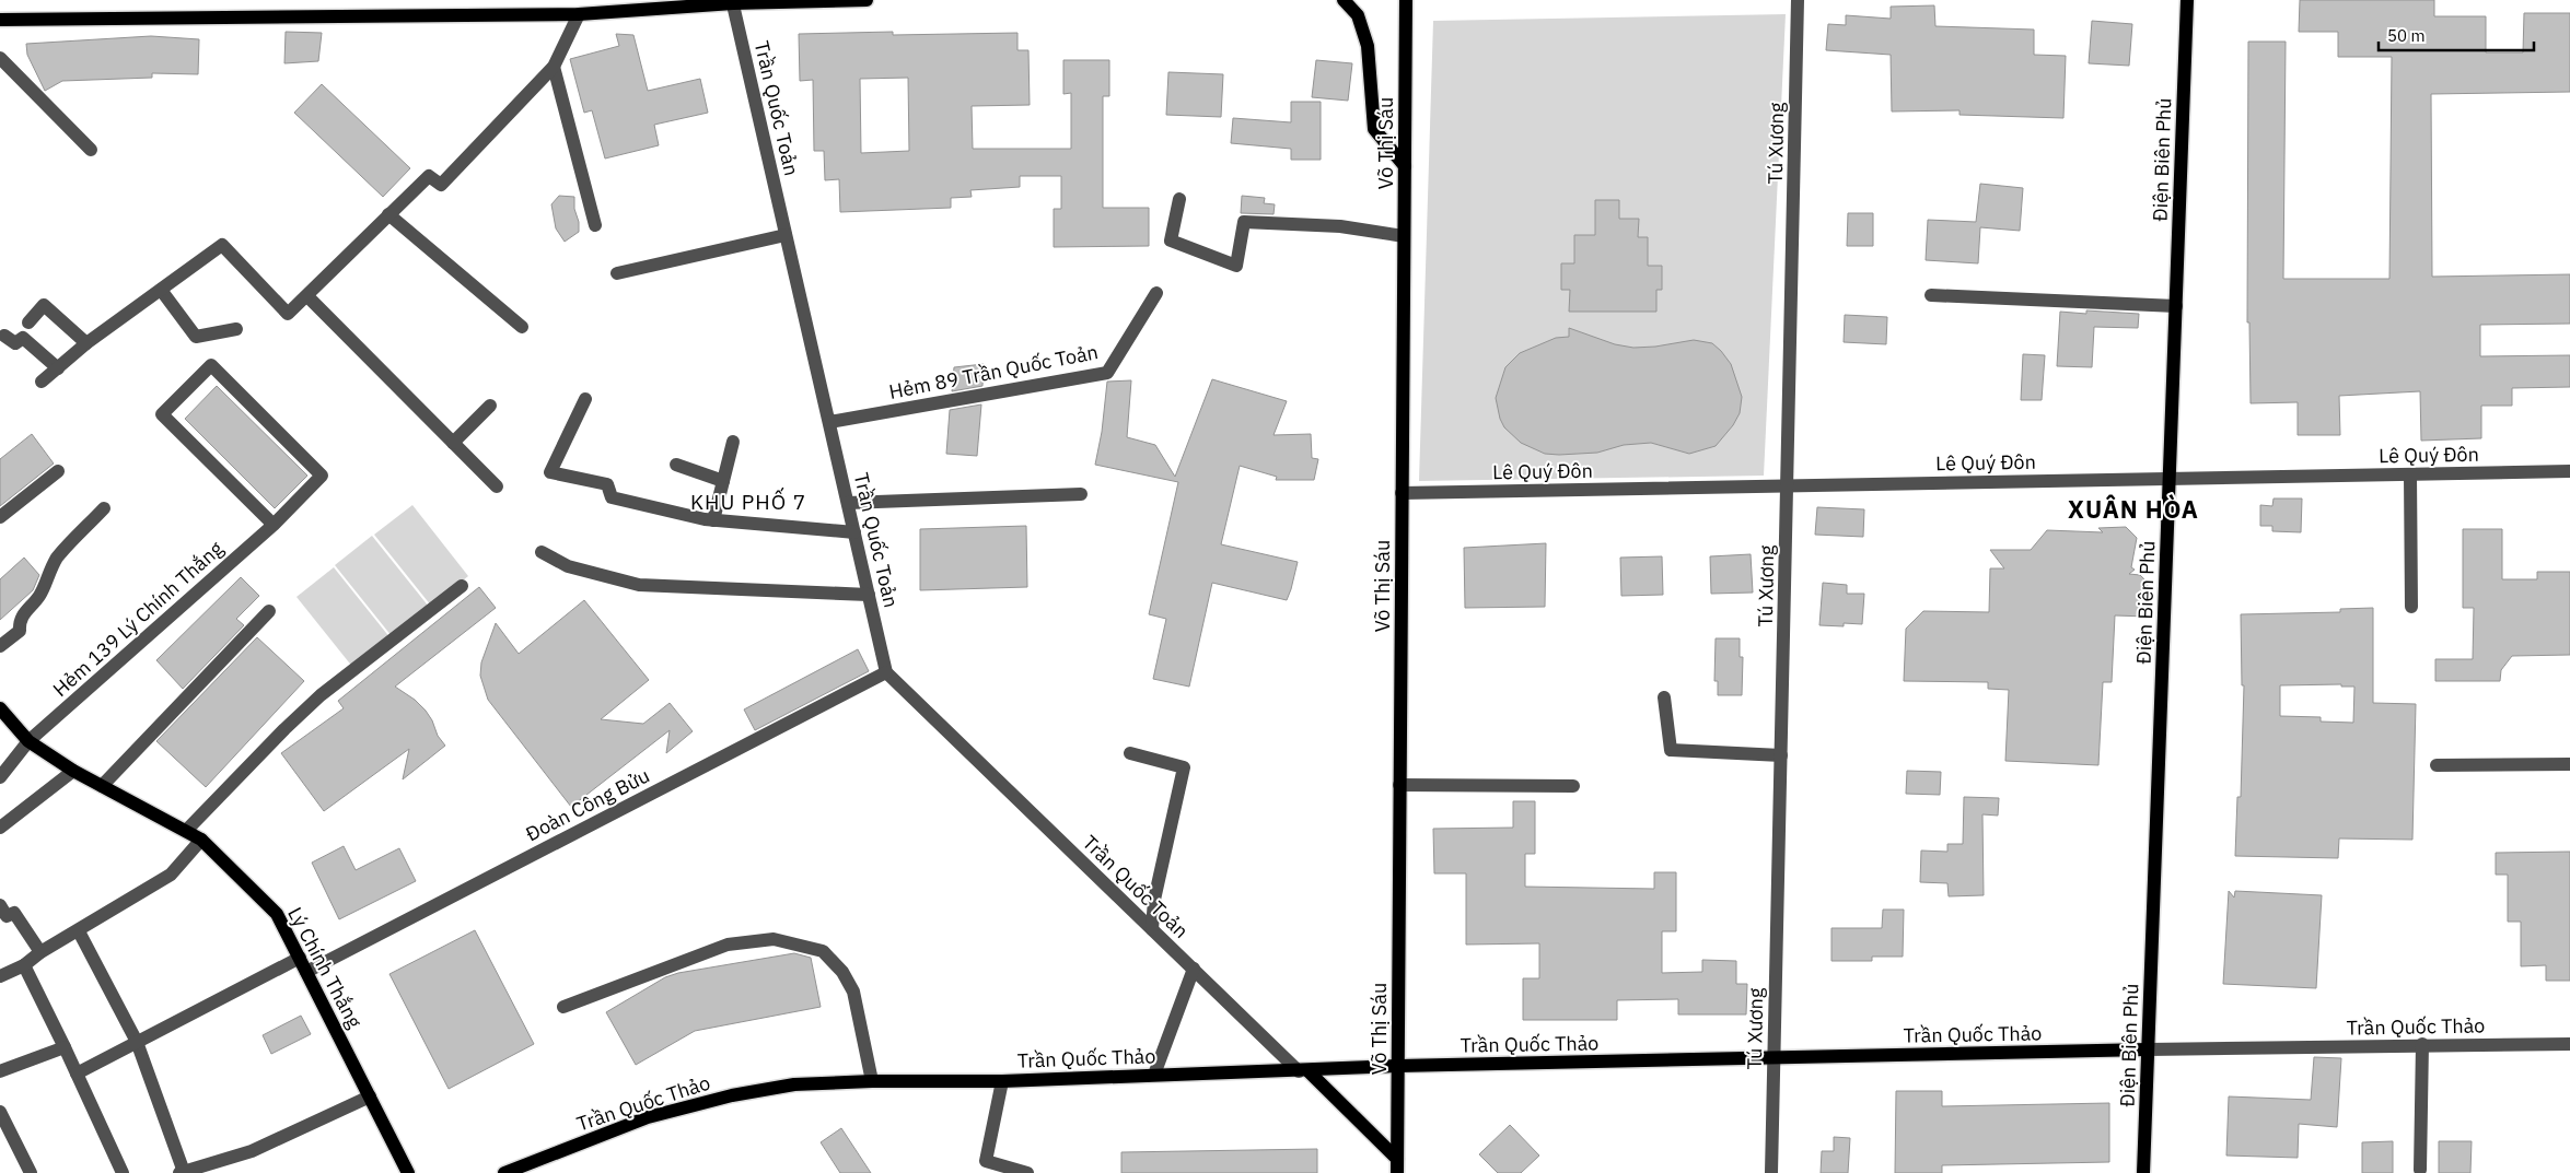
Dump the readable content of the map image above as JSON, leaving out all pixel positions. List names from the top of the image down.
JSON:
{
  "streets": {
    "main road": [
      "Võ Thị Sáu",
      "Điện Biên Phủ",
      "Lý Chính Thắng",
      "Trần Quốc Thảo"
    ],
    "street": [
      "Trần Quốc Toản",
      "Tú Xương",
      "Hẻm 89 Trần Quốc Toản",
      "Lê Quý Đôn",
      "Hẻm 139 Lý Chính Thắng",
      "Đoàn Công Bửu"
    ]
  },
  "crossings": [
    ["Trần Quốc Toản", "Hẻm 89 Trần Quốc Toản"],
    ["Trần Quốc Toản", "Đoàn Công Bửu"],
    ["Trần Quốc Toản", "Trần Quốc Thảo"],
    ["Võ Thị Sáu", "Lê Quý Đôn"],
    ["Võ Thị Sáu", "Trần Quốc Thảo"],
    ["Tú Xương", "Lê Quý Đôn"],
    ["Tú Xương", "Trần Quốc Thảo"],
    ["Điện Biên Phủ", "Lê Quý Đôn"],
    ["Điện Biên Phủ", "Trần Quốc Thảo"],
    ["Hẻm 139 Lý Chính Thắng", "Lý Chính Thắng"],
    ["Đoàn Công Bửu", "Lý Chính Thắng"]
  ],
  "districts": ["KHU PHỐ 7", "XUÂN HÒA"],
  "scale_bar": "50 m"
}
